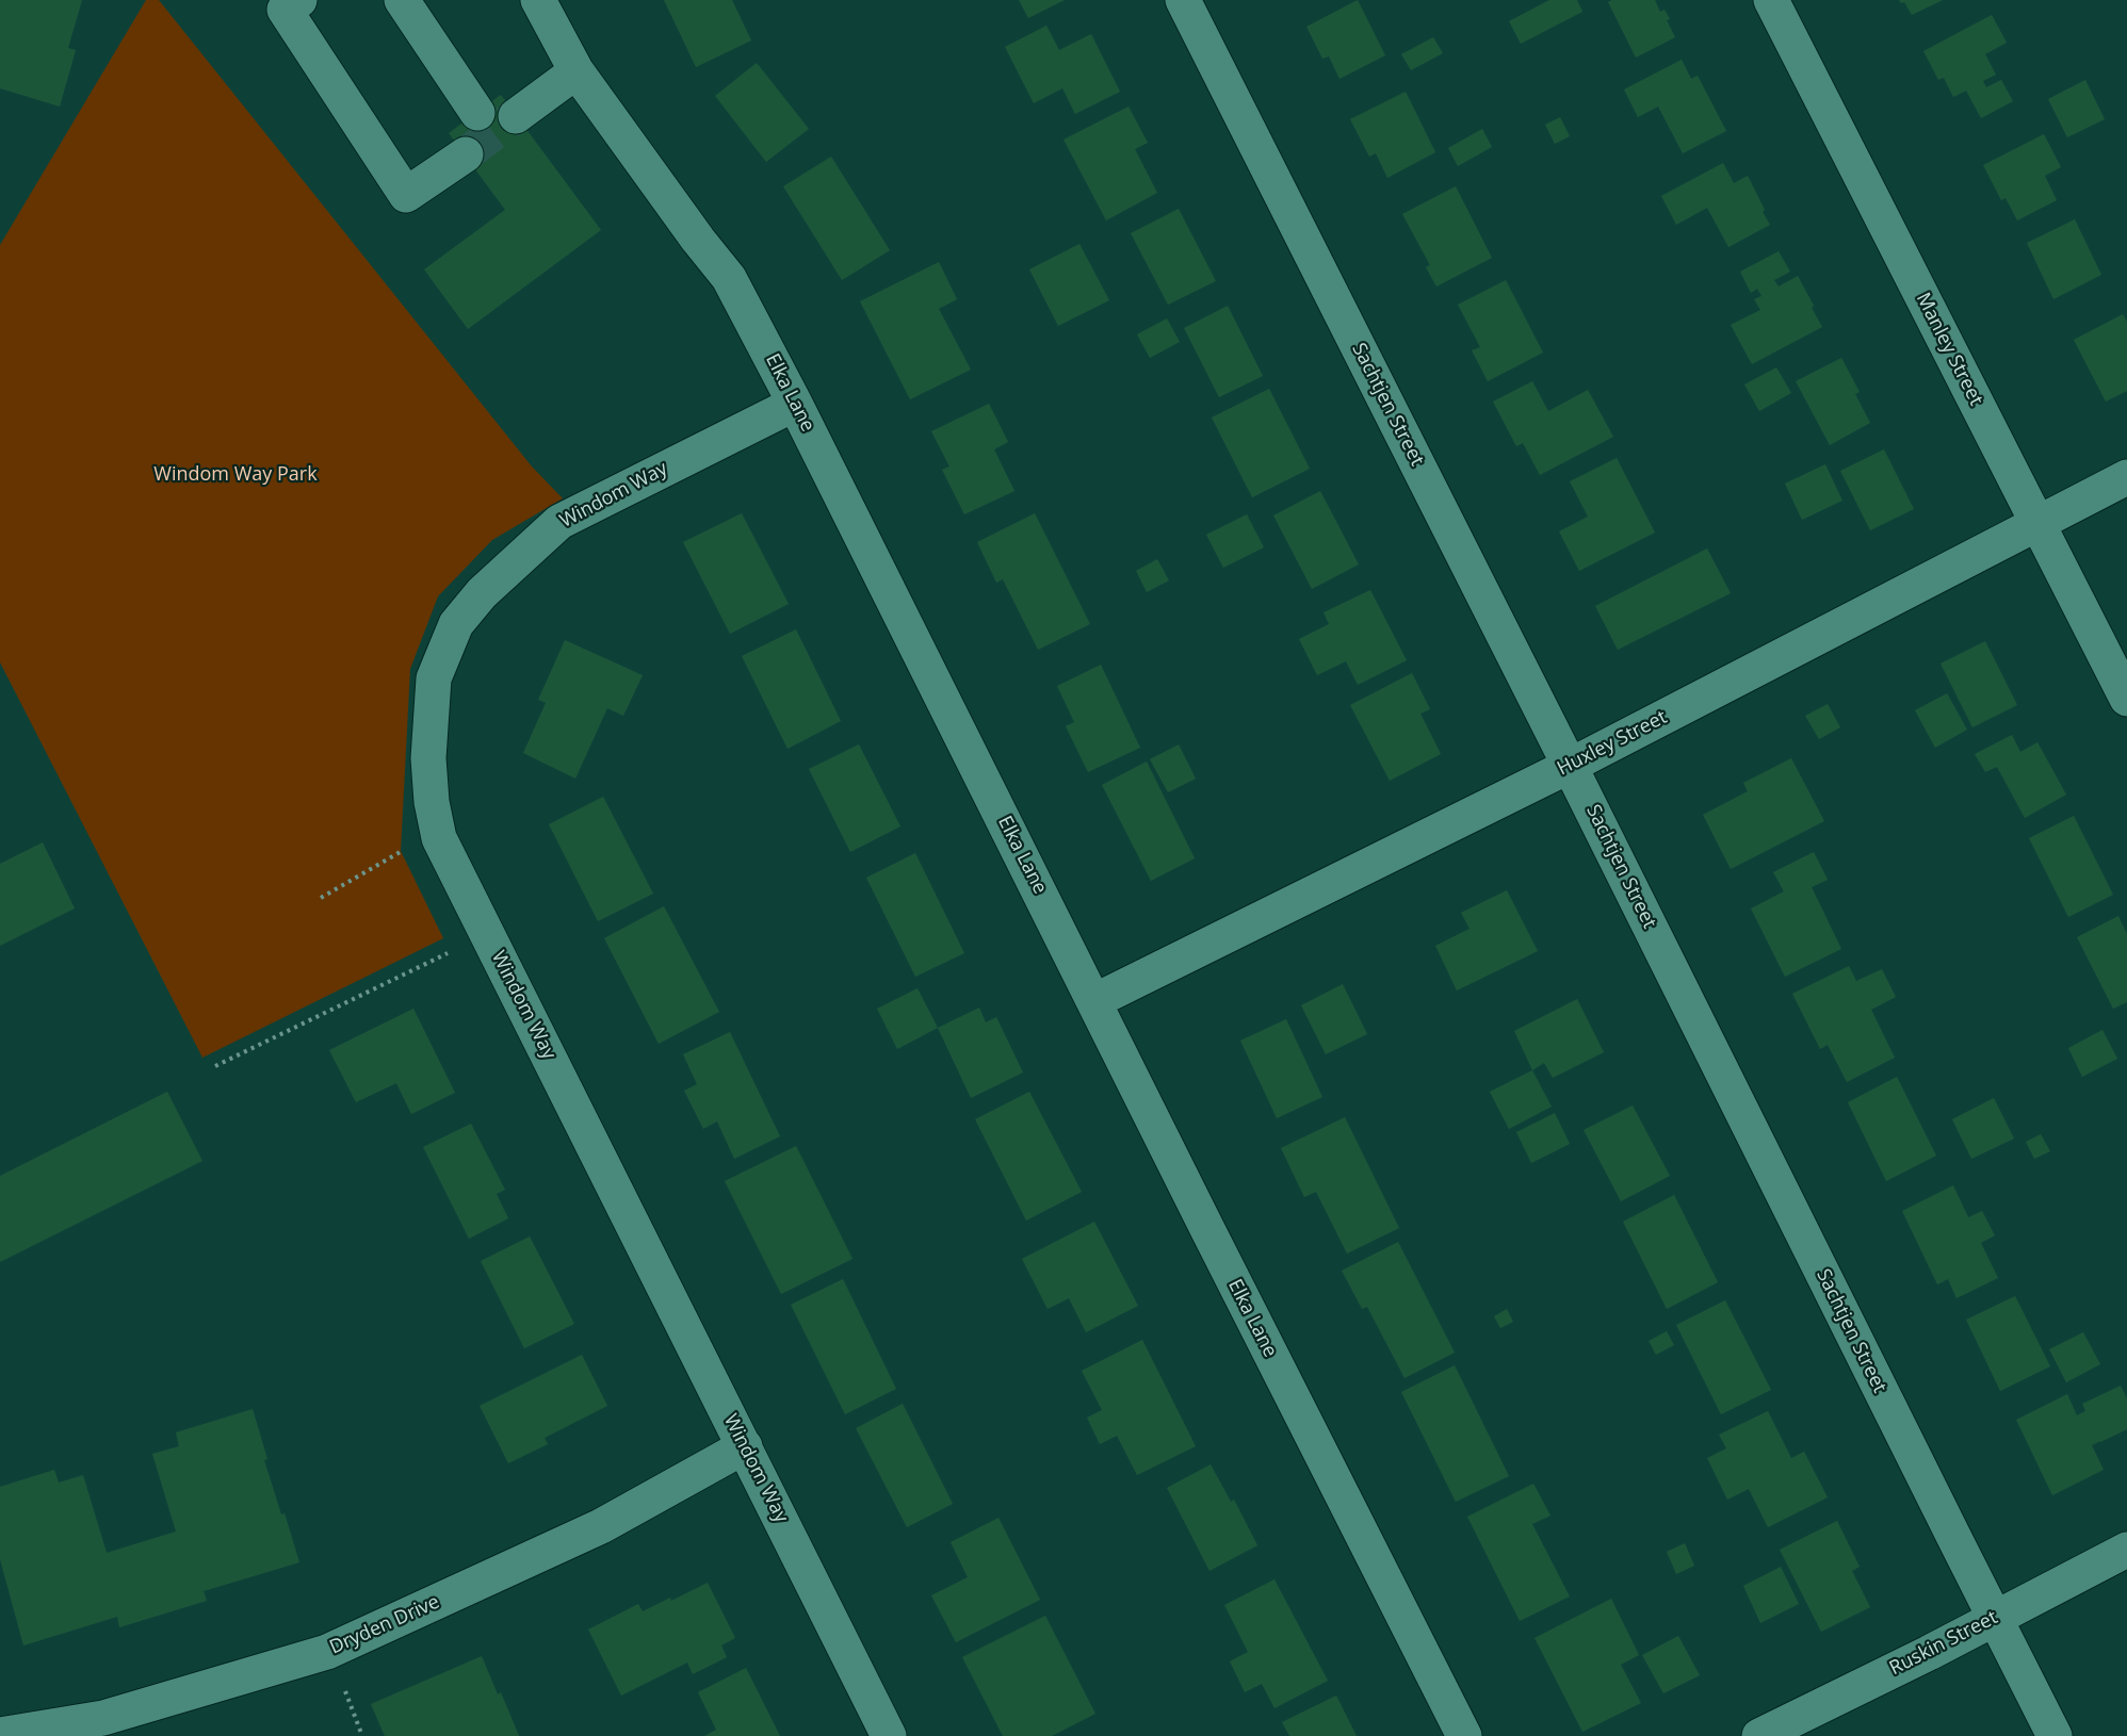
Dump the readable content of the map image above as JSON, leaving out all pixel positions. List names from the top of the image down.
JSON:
{
  "streets": {
    "street": [
      "Manley Street",
      "Elka Lane",
      "Sachtjen Street",
      "Windom Way",
      "Huxley Street",
      "Dryden Drive",
      "Ruskin Street"
    ]
  },
  "crossings": [
    ["Manley Street", "Huxley Street"],
    ["Elka Lane", "Windom Way"],
    ["Elka Lane", "Huxley Street"],
    ["Sachtjen Street", "Huxley Street"],
    ["Sachtjen Street", "Ruskin Street"],
    ["Windom Way", "Dryden Drive"]
  ],
  "parks": ["Windom Way Park"]
}
